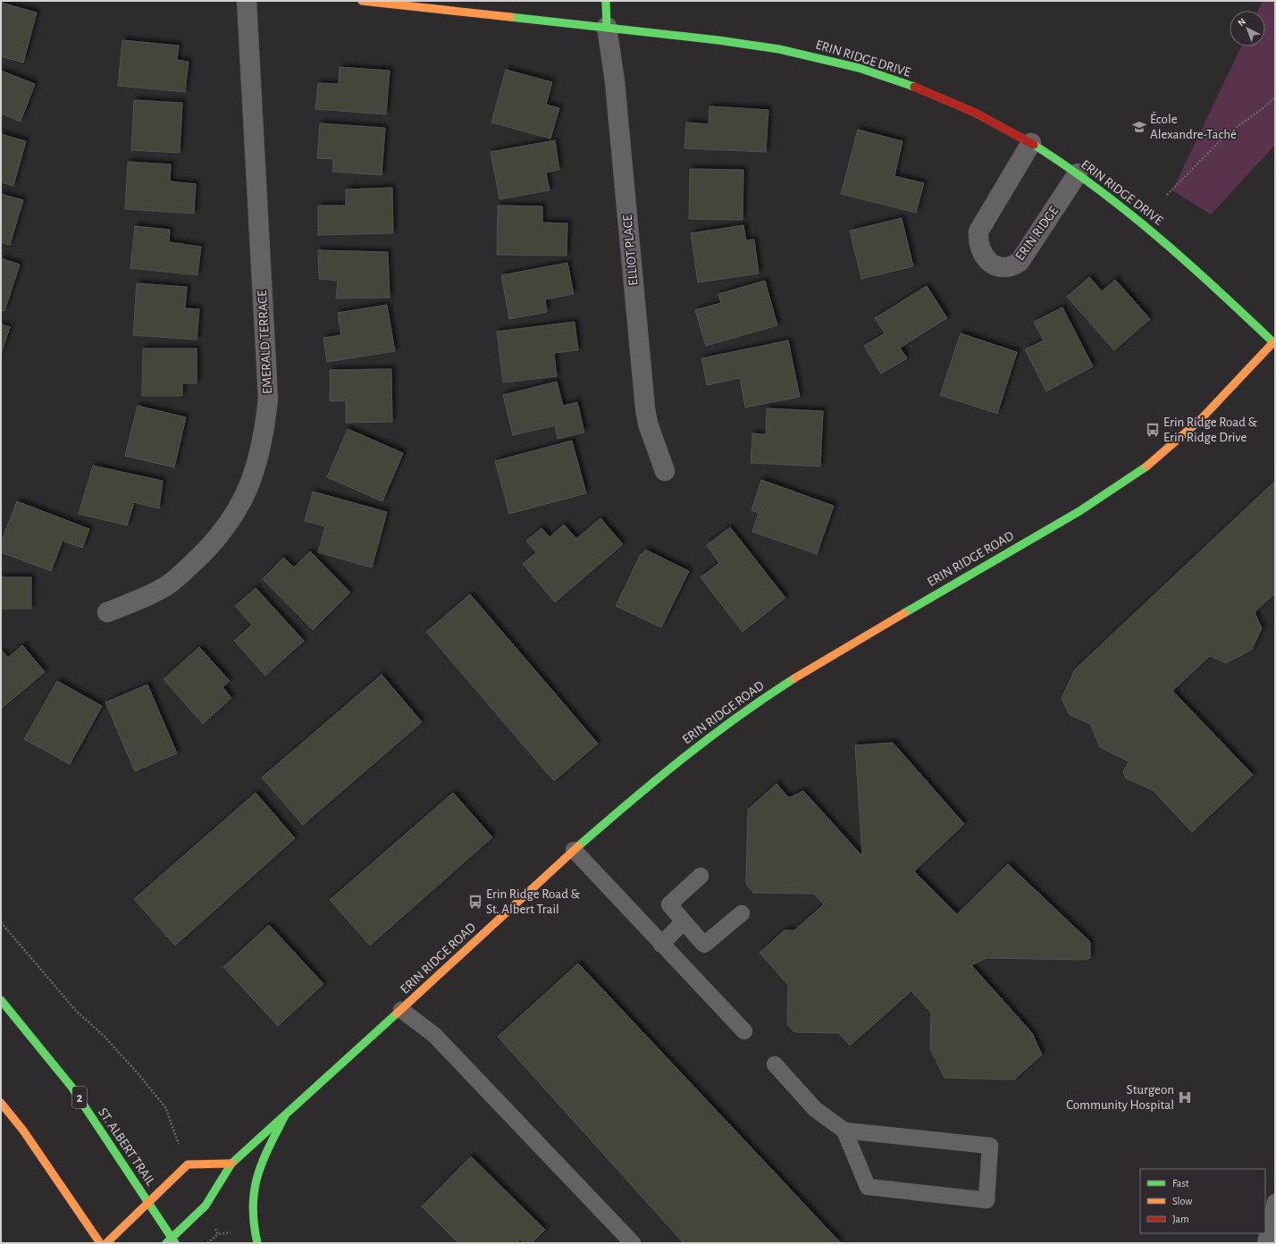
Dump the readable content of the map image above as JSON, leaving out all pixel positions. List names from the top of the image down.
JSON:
{
  "streets": {
    "street": [
      "ERIN RIDGE DRIVE",
      "ERIN RIDGE",
      "ELLIOT PLACE",
      "EMERALD TERRACE",
      "ERIN RIDGE ROAD",
      "2",
      "ST. ALBERT TRAIL"
    ]
  },
  "crossings": [
    ["ERIN RIDGE DRIVE", "ERIN RIDGE"],
    ["ERIN RIDGE DRIVE", "ELLIOT PLACE"],
    ["ERIN RIDGE DRIVE", "ERIN RIDGE ROAD"],
    ["ERIN RIDGE ROAD", "ST. ALBERT TRAIL"]
  ],
  "places": {
    "school or university": ["École Alexandre-Taché"],
    "bus stop": ["Erin Ridge Road & Erin Ridge Drive", "Erin Ridge Road & St. Albert Trail"],
    "hospital": ["Sturgeon Community Hospital"]
  },
  "legend": ["Fast", "Slow", "Jam"],
  "north": "top left"
}
